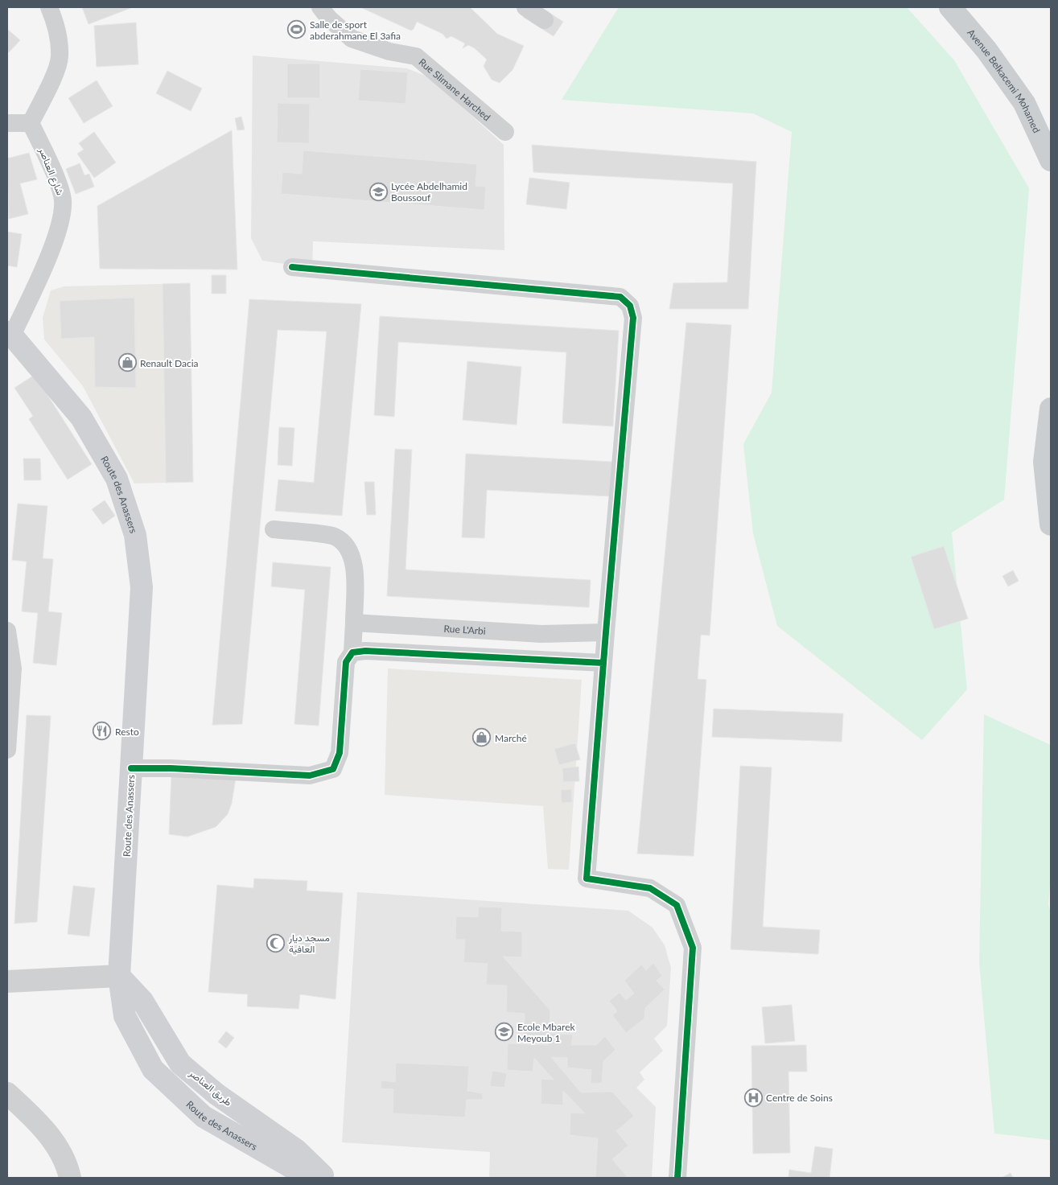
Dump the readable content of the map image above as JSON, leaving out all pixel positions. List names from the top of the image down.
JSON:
{
  "streets": {
    "main road": ["Avenue Belkacemi Mohamed", "Route des Anassers", "طريق العناصر"],
    "street": ["Rue Slimane Harched", "شارع العناصر", "Rue L'Arbi"]
  },
  "crossings": [
    ["شارع العناصر", "Route des Anassers"],
    ["Route des Anassers", "طريق العناصر"]
  ],
  "places": {
    "sports": ["Salle de sport abderahmane El 3afia"],
    "school or university": ["Lycée Abdelhamid Boussouf", "Ecole Mbarek Meyoub 1"],
    "shop": ["Renault Dacia", "Marché"],
    "restaurant": ["Resto"],
    "mosque": ["مسجد ديار العافية"],
    "hospital": ["Centre de Soins"]
  }
}
